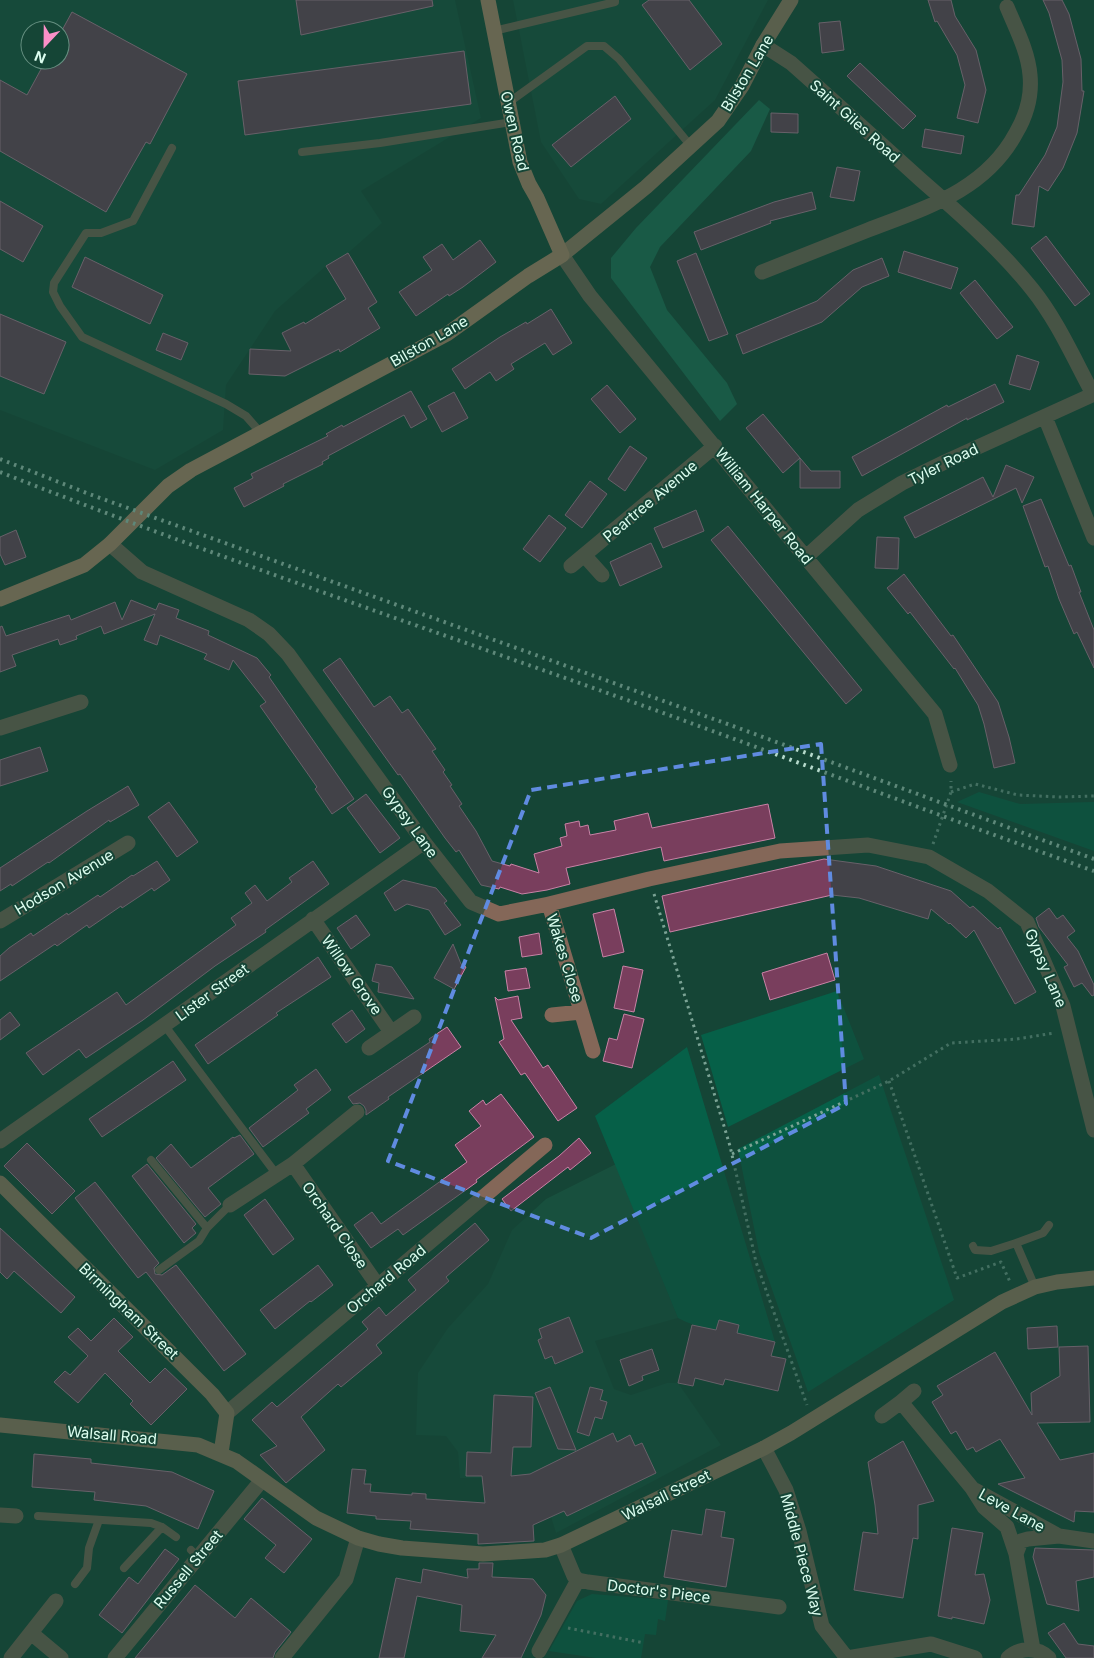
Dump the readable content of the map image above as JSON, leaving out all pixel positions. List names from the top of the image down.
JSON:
{
  "streets": {
    "main road": [
      "Bilston Lane",
      "Owen Road",
      "Birmingham Street",
      "Walsall Road",
      "Walsall Street"
    ],
    "street": [
      "Saint Giles Road",
      "Tyler Road",
      "Peartree Avenue",
      "William Harper Road",
      "Gypsy Lane",
      "Hodson Avenue",
      "Wakes Close",
      "Willow Grove",
      "Lister Street",
      "Orchard Close",
      "Orchard Road",
      "Leve Lane",
      "Middle Piece Way",
      "Russell Street",
      "Doctor's Piece"
    ]
  },
  "crossings": [
    ["Bilston Lane", "Saint Giles Road"],
    ["Bilston Lane", "Owen Road"],
    ["Bilston Lane", "William Harper Road"],
    ["Bilston Lane", "Gypsy Lane"],
    ["Saint Giles Road", "Tyler Road"],
    ["Owen Road", "William Harper Road"],
    ["Tyler Road", "William Harper Road"],
    ["Peartree Avenue", "William Harper Road"],
    ["Gypsy Lane", "Wakes Close"],
    ["Gypsy Lane", "Lister Street"],
    ["Willow Grove", "Lister Street"],
    ["Orchard Close", "Orchard Road"],
    ["Orchard Road", "Birmingham Street"],
    ["Walsall Road", "Walsall Street"],
    ["Walsall Street", "Middle Piece Way"],
    ["Walsall Street", "Russell Street"]
  ],
  "north": "bottom"
}
